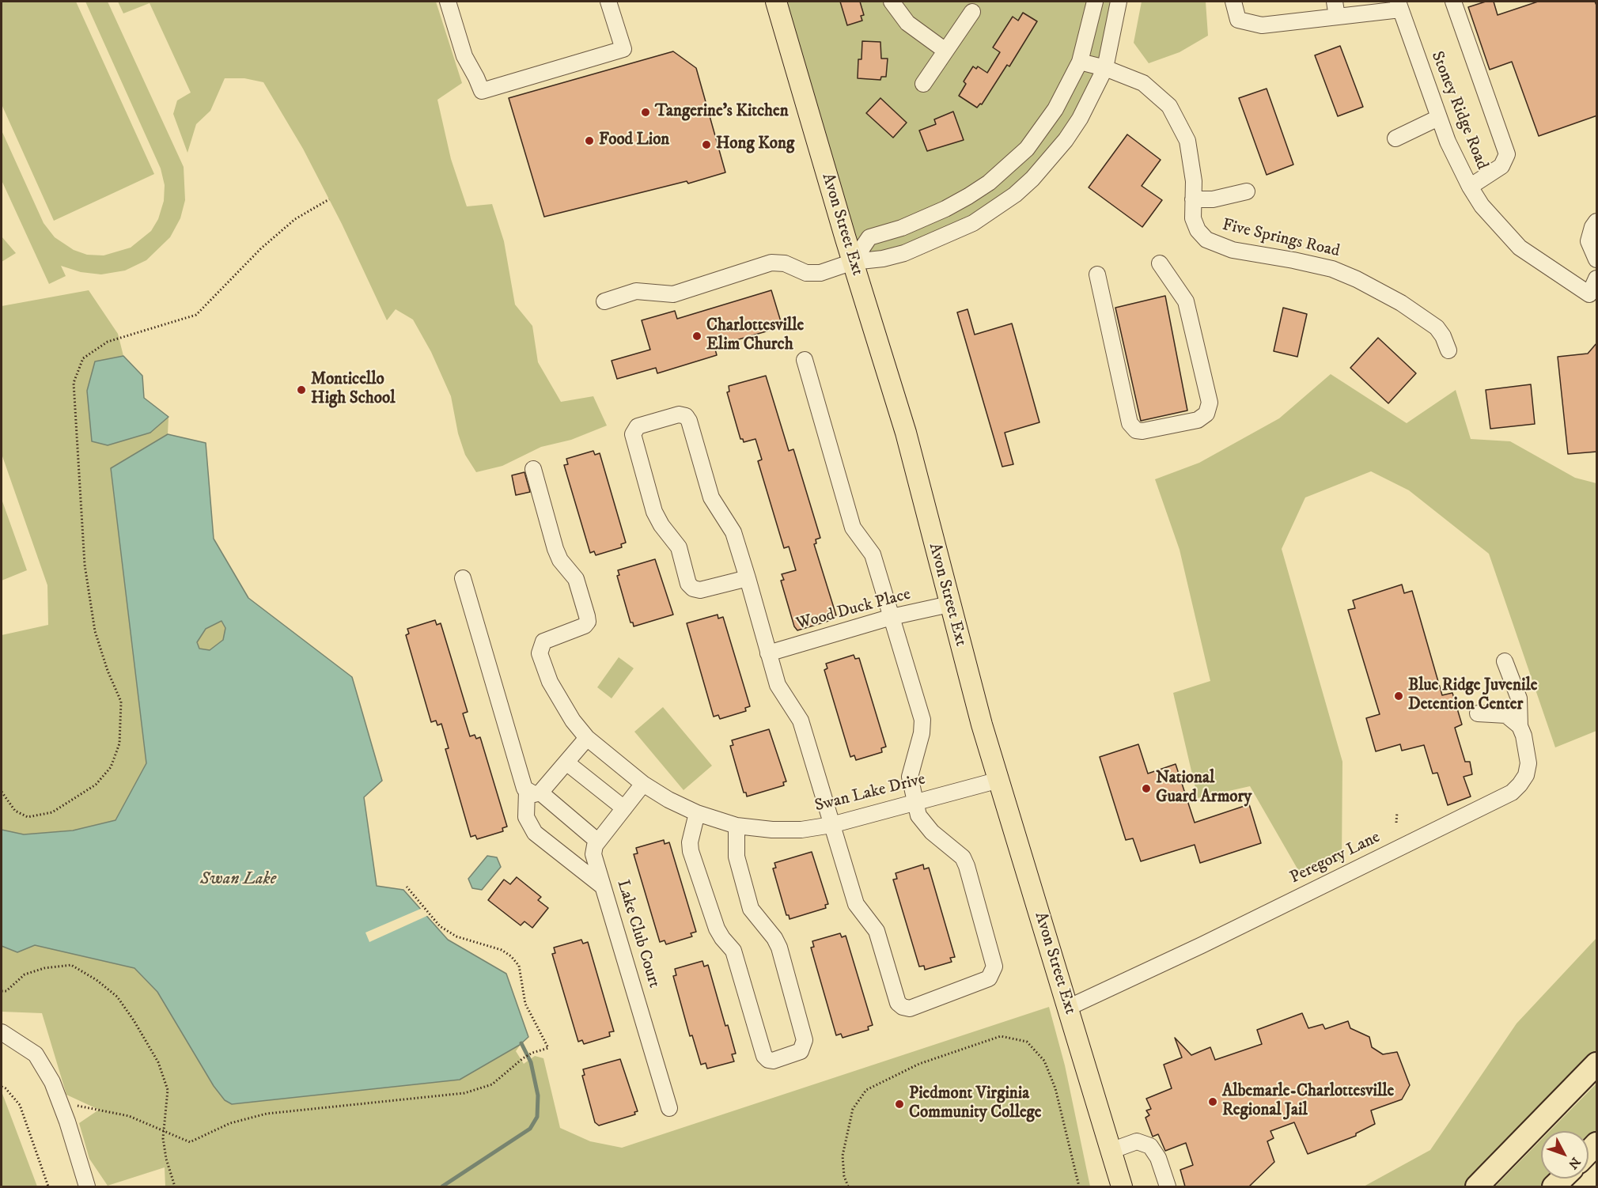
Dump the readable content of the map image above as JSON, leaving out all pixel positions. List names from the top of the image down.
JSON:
{
  "streets": {
    "main road": ["Avon Street Ext"],
    "street": [
      "Stoney Ridge Road",
      "Five Springs Road",
      "Wood Duck Place",
      "Swan Lake Drive",
      "Peregory Lane",
      "Lake Club Court"
    ]
  },
  "crossings": [
    ["Avon Street Ext", "Wood Duck Place"],
    ["Avon Street Ext", "Swan Lake Drive"],
    ["Avon Street Ext", "Peregory Lane"]
  ],
  "water": ["Swan Lake"],
  "places": [
    "Tangerine's Kitchen",
    "Food Lion",
    "Hong Kong",
    "Charlottesville Elim Church",
    "Monticello High School",
    "Blue Ridge Juvenile Detention Center",
    "National Guard Armory",
    "Albemarle-Charlottesville Regional Jail",
    "Piedmont Virginia Community College"
  ],
  "north": "bottom right"
}
